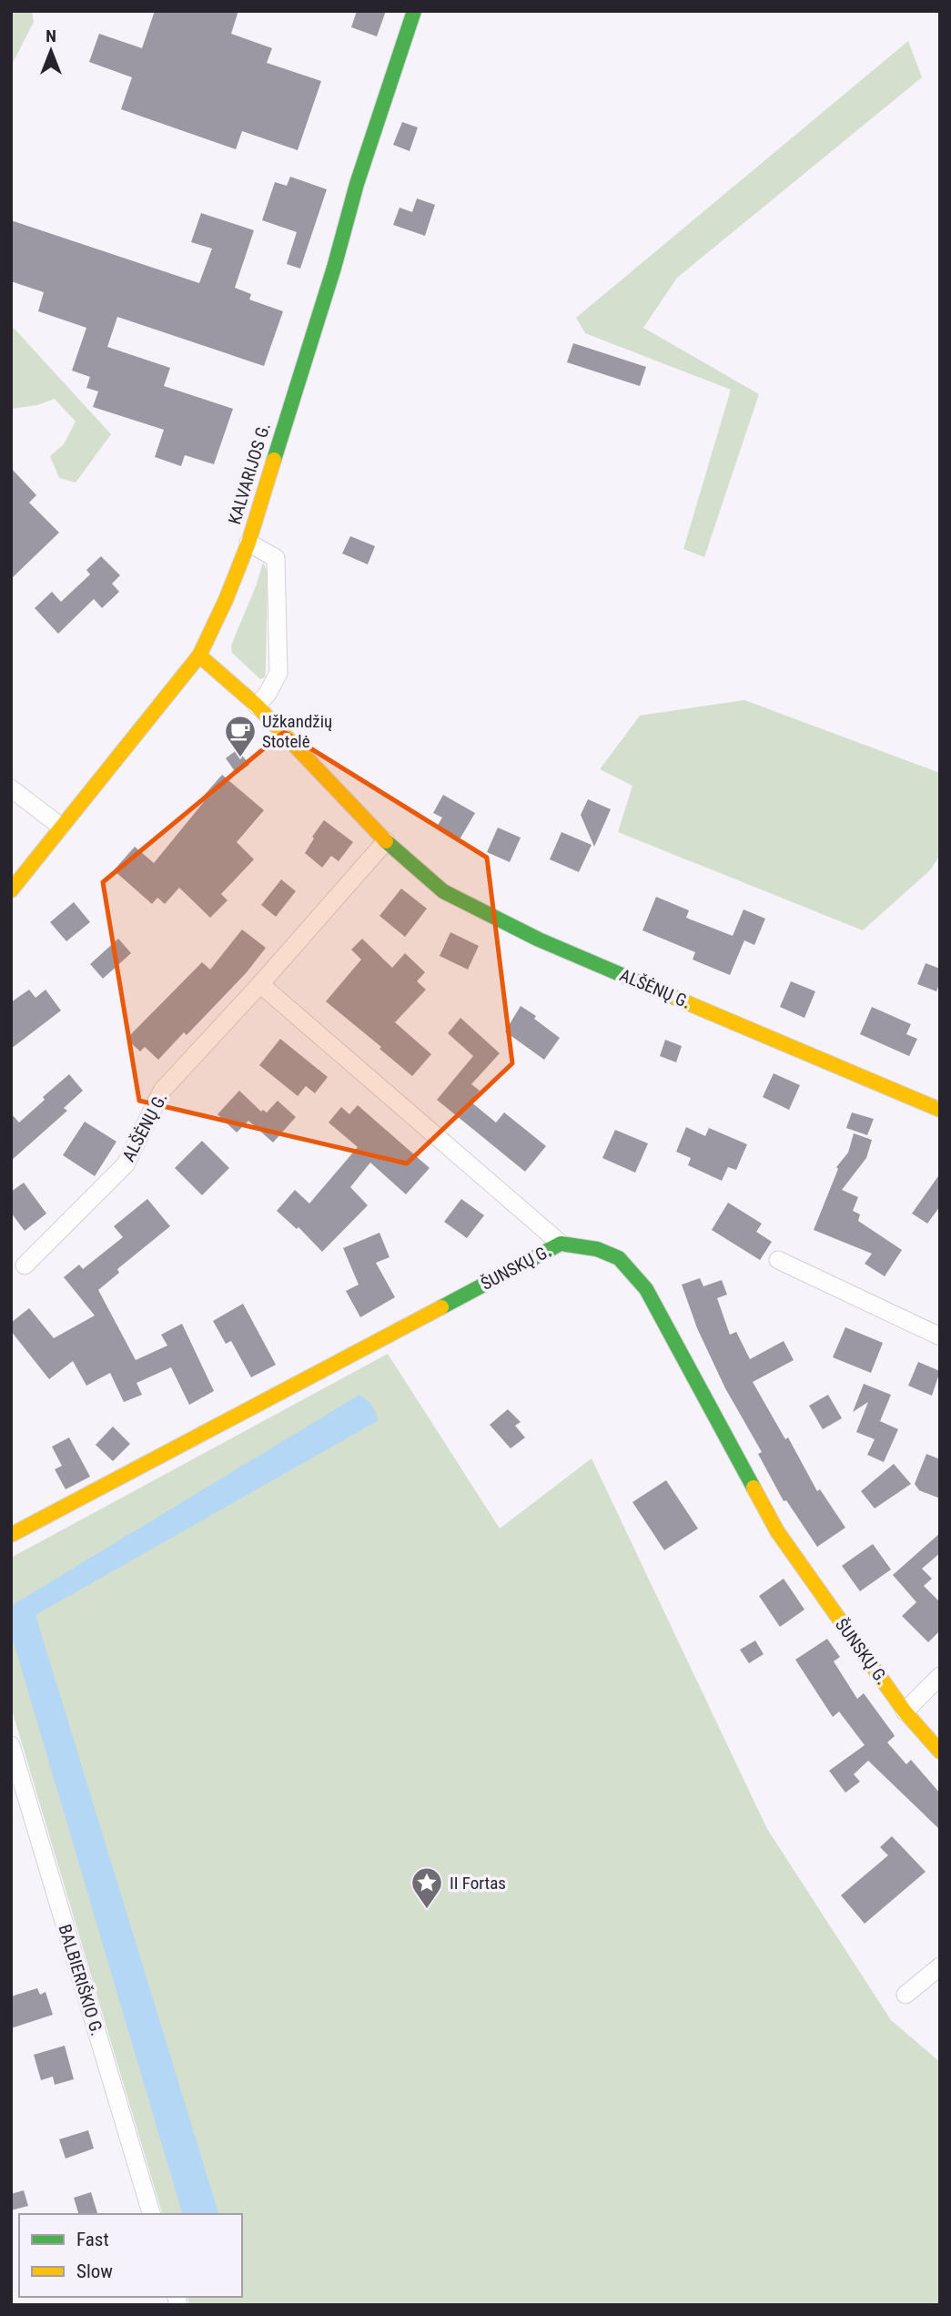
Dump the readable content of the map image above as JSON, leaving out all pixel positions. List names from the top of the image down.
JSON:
{
  "streets": {
    "street": [
      "KALVARIJOS G.",
      "ALŠĖNŲ G.",
      "ŠUNSKŲ G.",
      "BALBIERIŠKIO G."
    ]
  },
  "crossings": [
    ["KALVARIJOS G.", "ALŠĖNŲ G."]
  ],
  "places": {
    "cafe": ["Užkandžių Stotelė"],
    "place": ["II Fortas"]
  },
  "legend": ["Fast", "Slow"],
  "north": "top"
}
